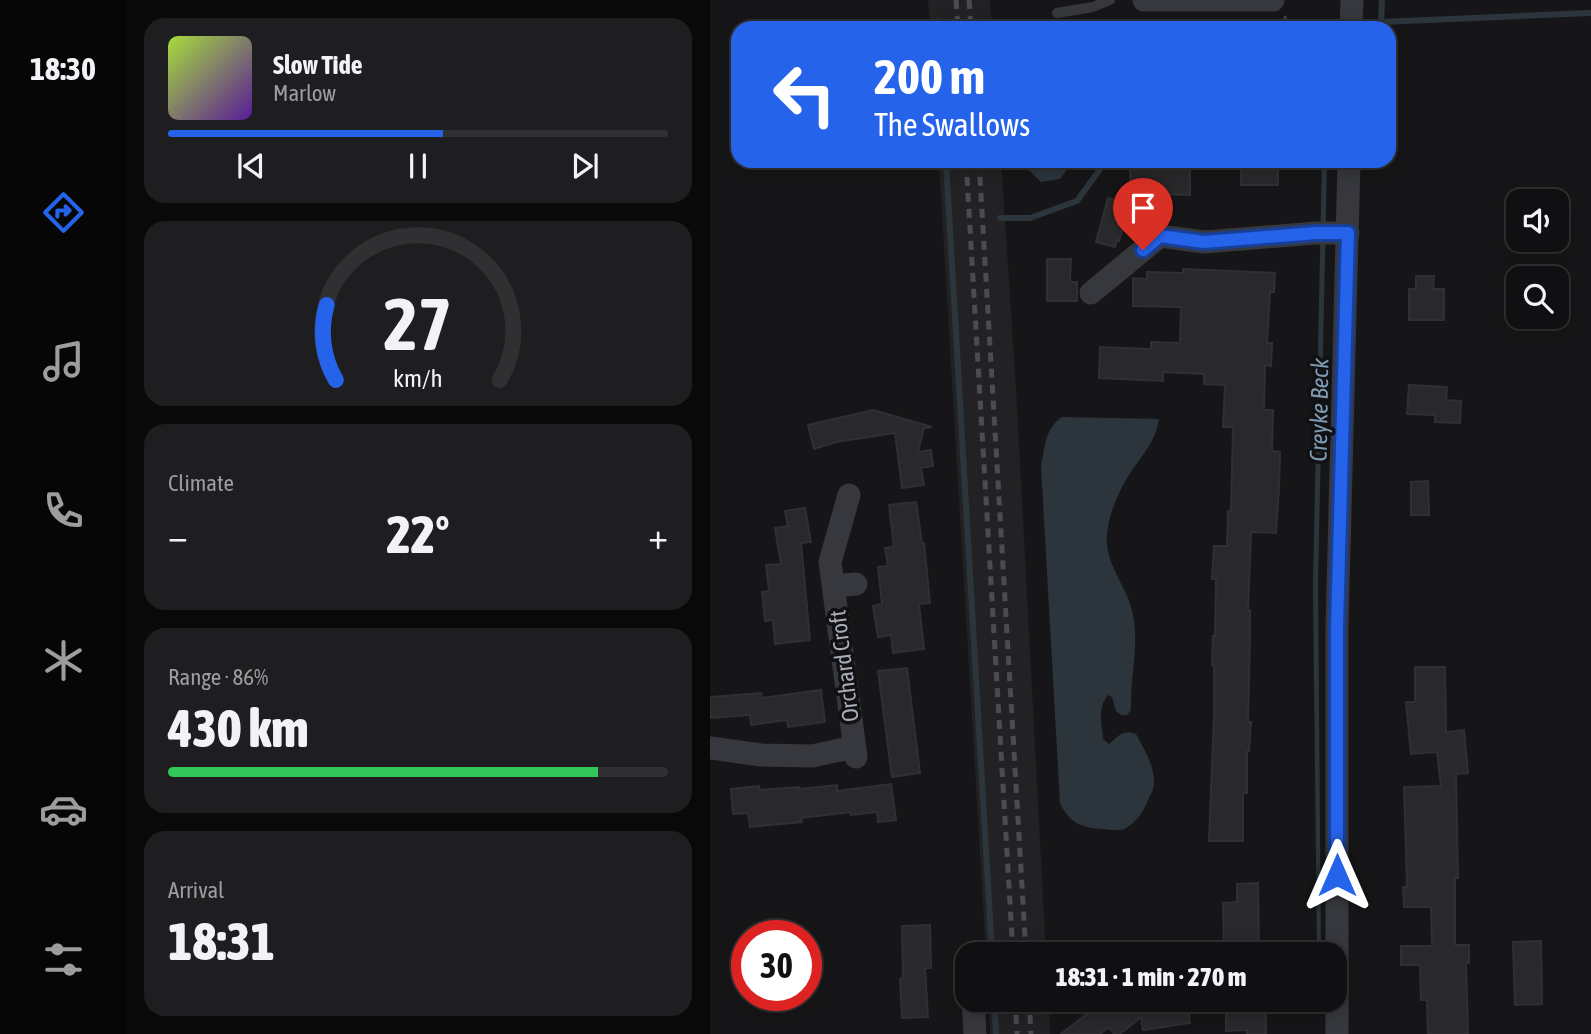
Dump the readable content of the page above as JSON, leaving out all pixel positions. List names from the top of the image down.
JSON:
{
  "streets": {
    "street": ["Orchard Croft"]
  },
  "water": ["Creyke Beck"],
  "page": {
    "tabs": "18:30",
    "turn": ["200 m", "The Swallows"],
    "song": ["Slow Tide", "Marlow"],
    "tile": [
      "Climate",
      ["Range · 86%", "430 km"],
      ["Arrival", "18:31"]
    ],
    "heat": ["−", "22°", "+"],
    "limit": "30",
    "trip": "18:31 · 1 min · 270 m",
    "gauge": ["27", "km/h"]
  }
}
